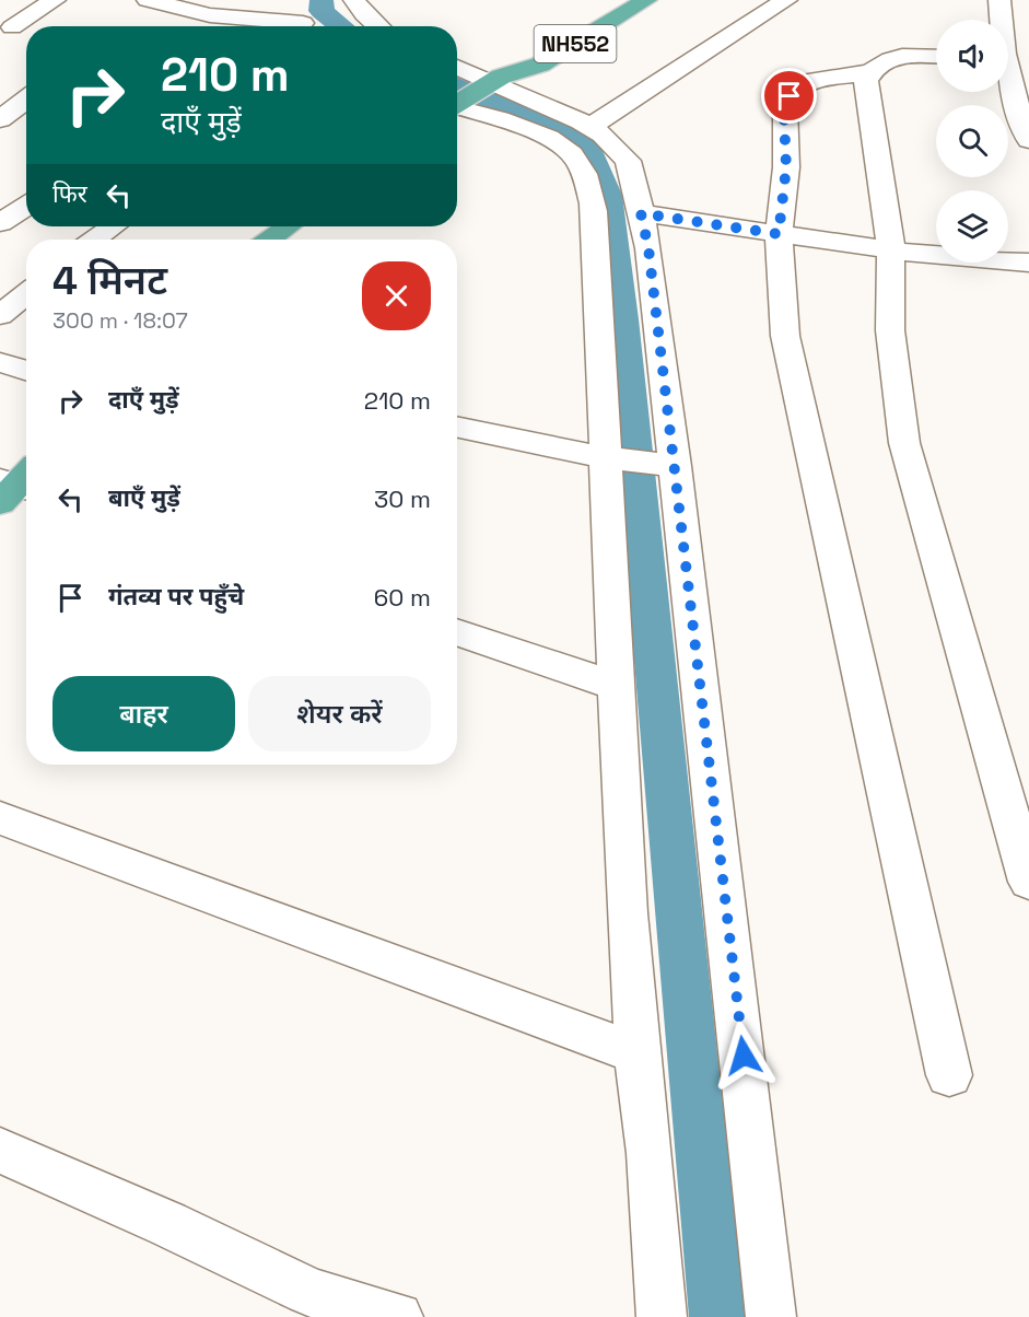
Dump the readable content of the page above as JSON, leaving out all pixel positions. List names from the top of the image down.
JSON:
{
  "streets": {
    "highway": ["NH552"]
  },
  "page": {
    "turn": ["210 m", "दाएँ मुड़ें"],
    "then": "फिर",
    "heading": ["4 मिनट", "300 m · 18:07"],
    "list": [
      {
        "name": "दाएँ मुड़ें",
        "value": "210 m"
      },
      {
        "name": "बाएँ मुड़ें",
        "value": "30 m"
      },
      {
        "name": "गंतव्य पर पहुँचे",
        "value": "60 m"
      }
    ],
    "buttons": ["बाहर", "शेयर करें"]
  }
}
